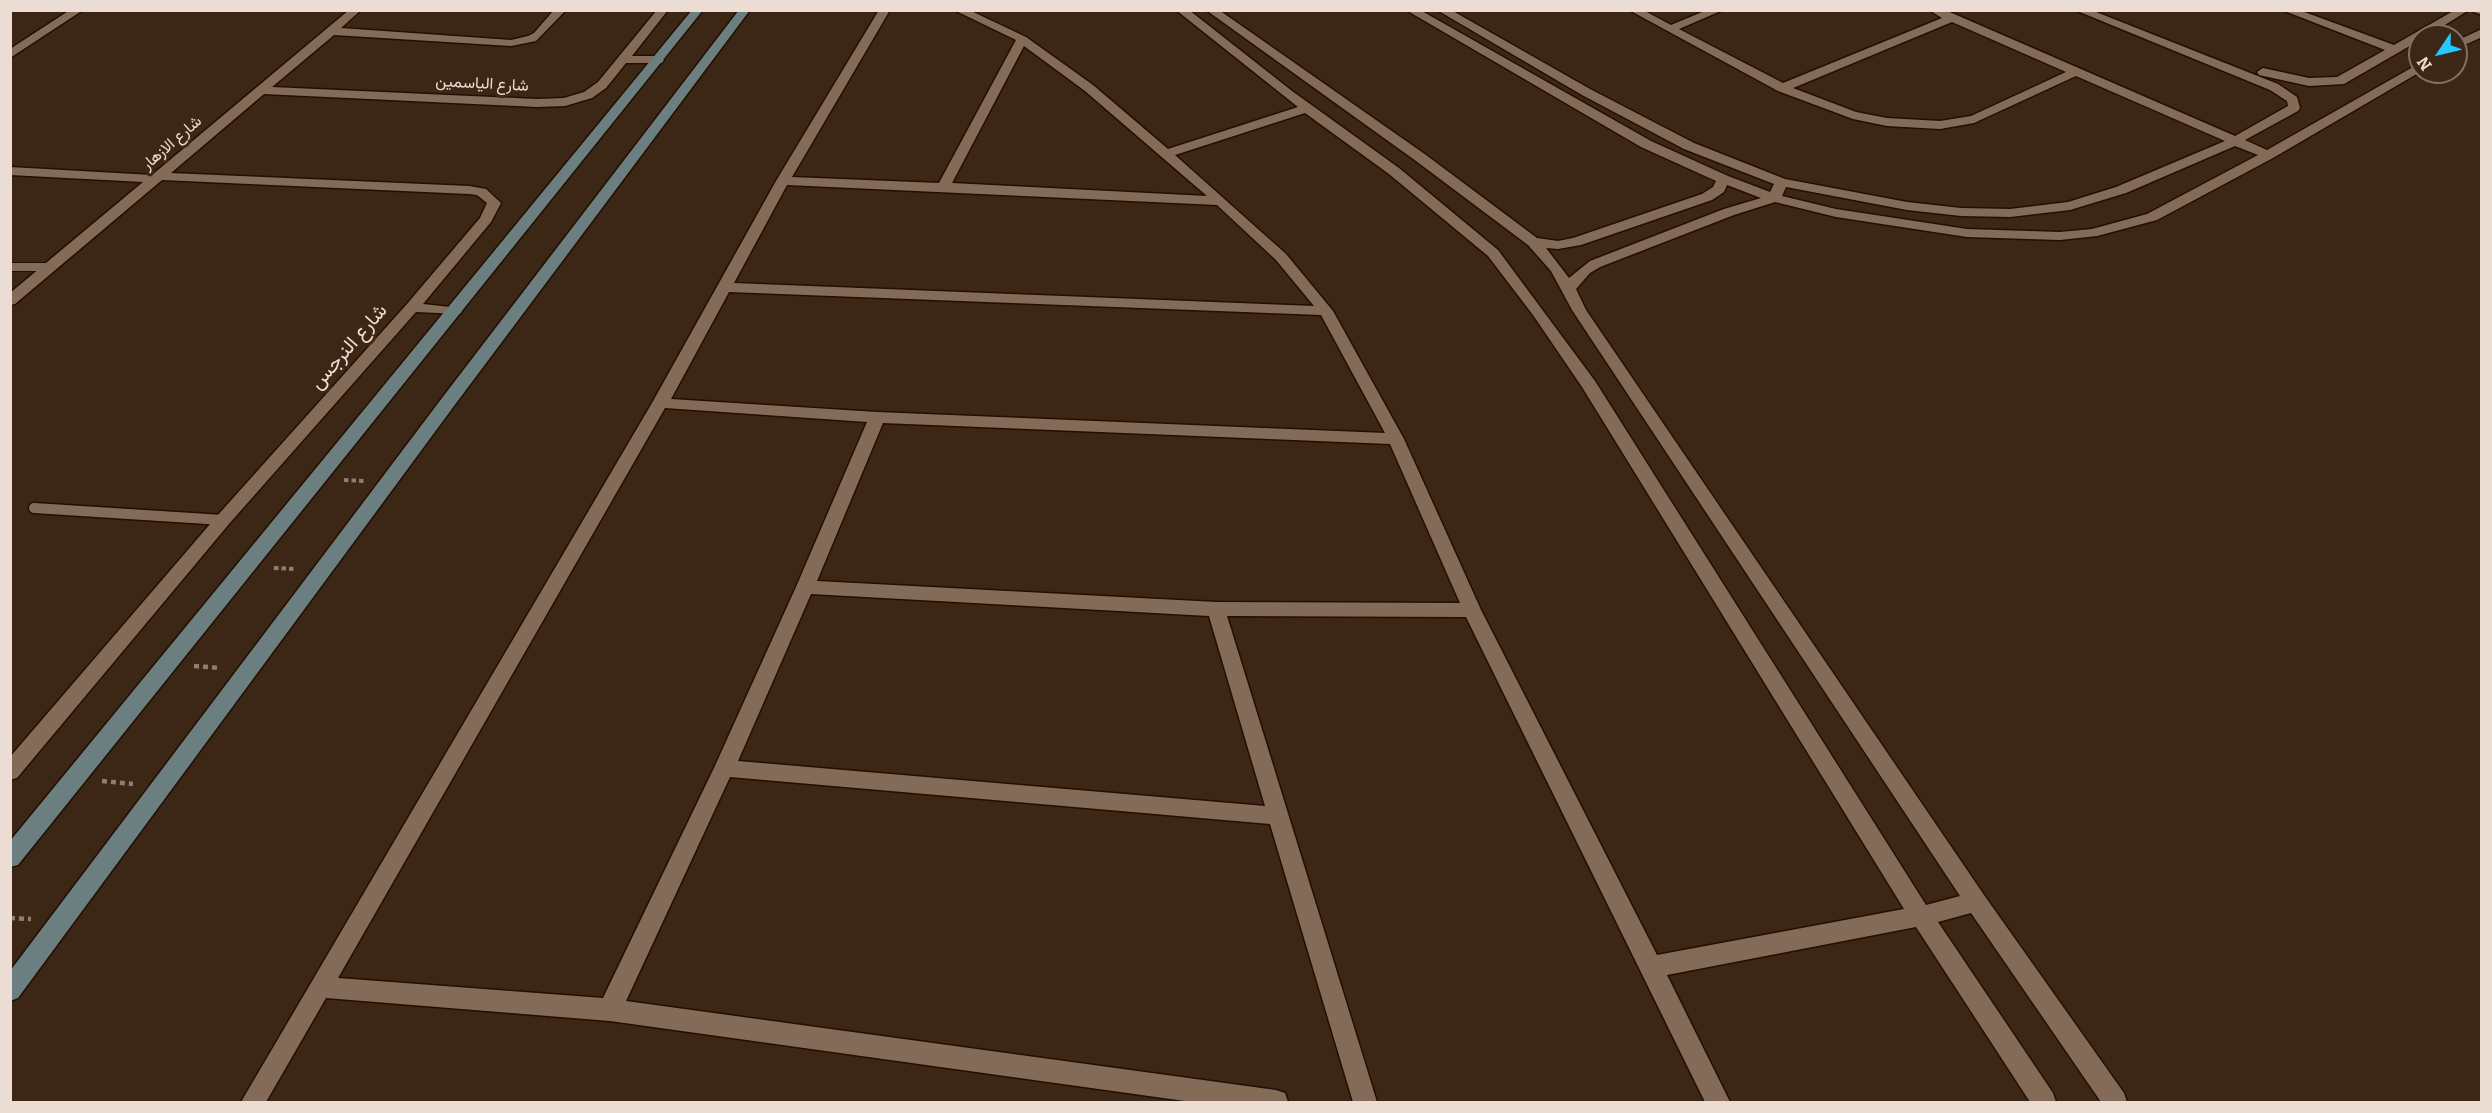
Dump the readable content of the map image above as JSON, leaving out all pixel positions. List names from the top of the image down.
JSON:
{
  "streets": {
    "street": ["شارع الياسمين", "شارع الازهار", "شارع النرجس"]
  },
  "crossings": [
    ["شارع الياسمين", "شارع الازهار"],
    ["شارع الازهار", "شارع النرجس"]
  ],
  "north": "bottom left"
}
